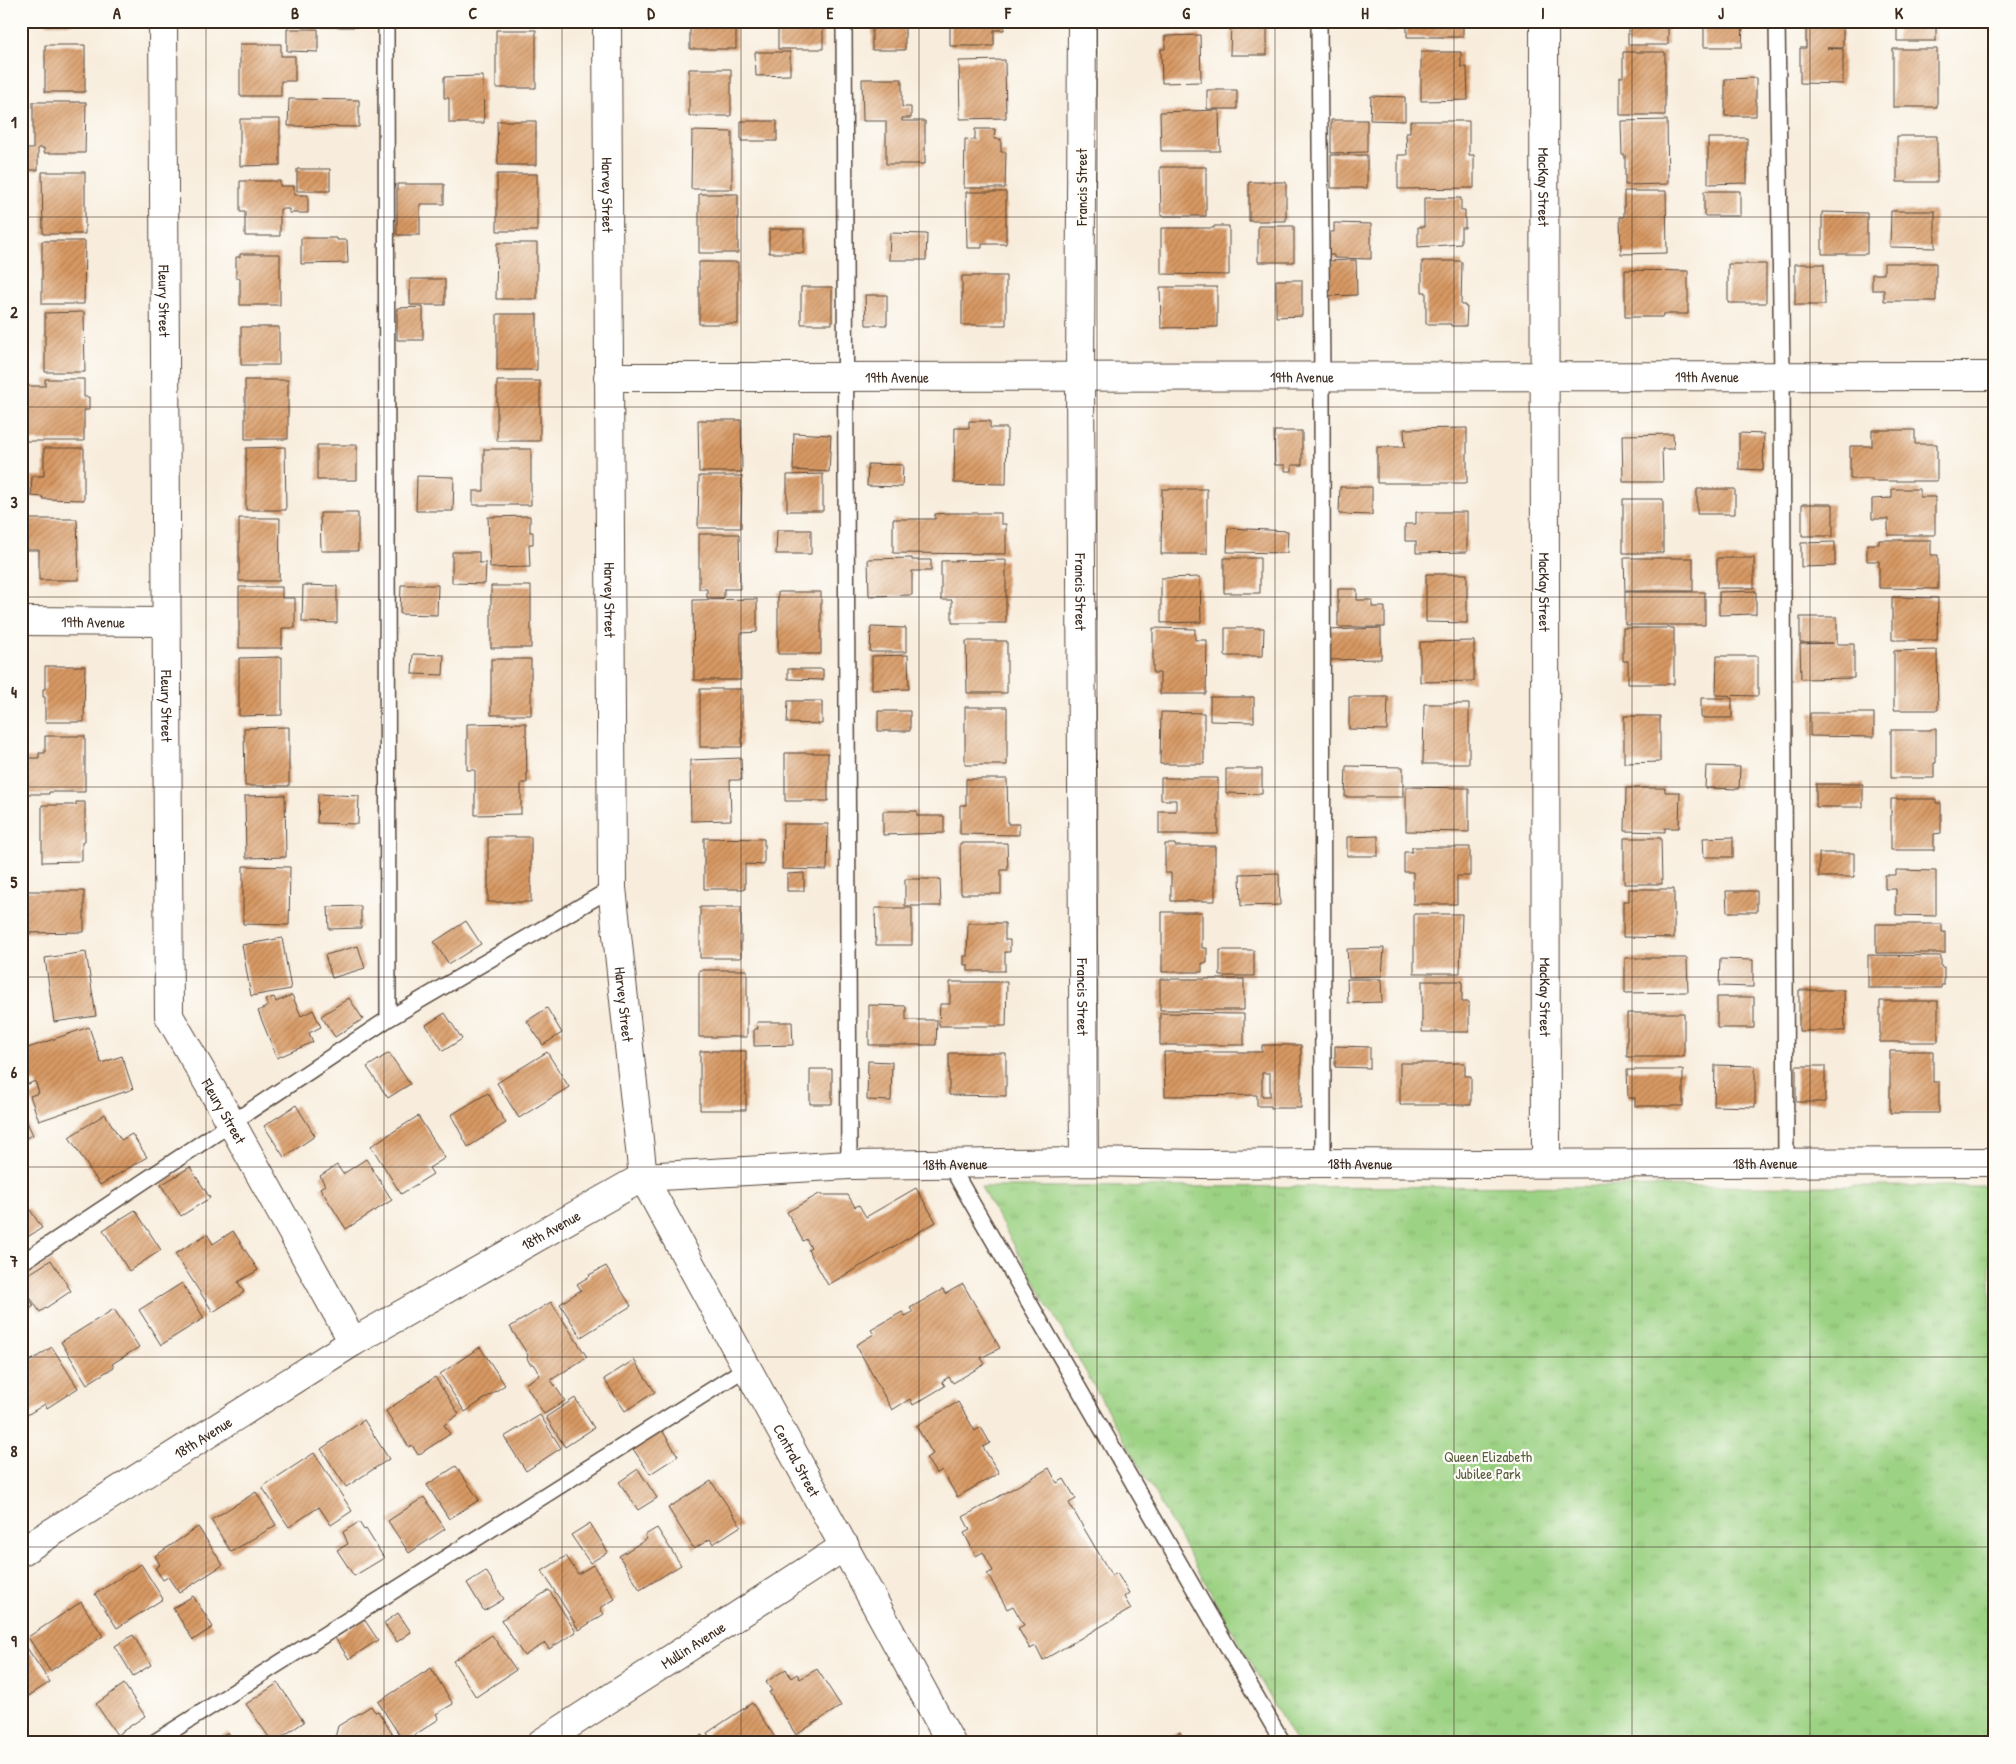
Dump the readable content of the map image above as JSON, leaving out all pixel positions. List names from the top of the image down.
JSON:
{
  "streets": {
    "street": [
      "Francis Street",
      "MacKay Street",
      "Harvey Street",
      "Fleury Street",
      "19th Avenue",
      "18th Avenue",
      "Central Street",
      "Mullin Avenue"
    ]
  },
  "crossings": [
    ["Francis Street", "19th Avenue"],
    ["Francis Street", "18th Avenue"],
    ["MacKay Street", "19th Avenue"],
    ["MacKay Street", "18th Avenue"],
    ["Harvey Street", "19th Avenue"],
    ["Harvey Street", "18th Avenue"],
    ["Harvey Street", "Central Street"],
    ["Fleury Street", "19th Avenue"],
    ["Fleury Street", "18th Avenue"],
    ["18th Avenue", "Central Street"],
    ["Central Street", "Mullin Avenue"]
  ],
  "parks": ["Queen Elizabeth Jubilee Park"],
  "grid": {
    "columns": [
      "A",
      "B",
      "C",
      "D",
      "E",
      "F",
      "G",
      "H",
      "I",
      "J",
      "K"
    ],
    "rows": [
      "1",
      "2",
      "3",
      "4",
      "5",
      "6",
      "7",
      "8",
      "9"
    ]
  }
}
